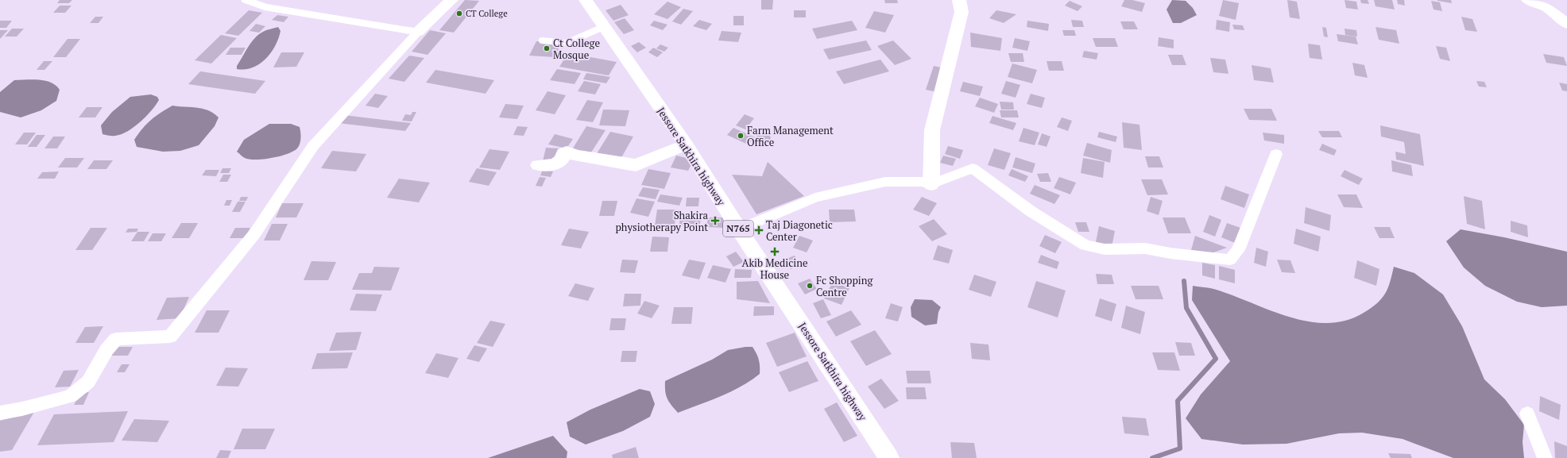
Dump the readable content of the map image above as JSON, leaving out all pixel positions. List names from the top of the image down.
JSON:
{
  "streets": {
    "main road": ["Jessore Satkhira highway", "N765"]
  },
  "places": {
    "other": [
      "CT College",
      "Ct College Mosque",
      "Farm Management Office",
      "Fc Shopping Centre"
    ],
    "health": ["Shakira physiotherapy Point", "Taj Diagonetic Center", "Akib Medicine House"]
  }
}
